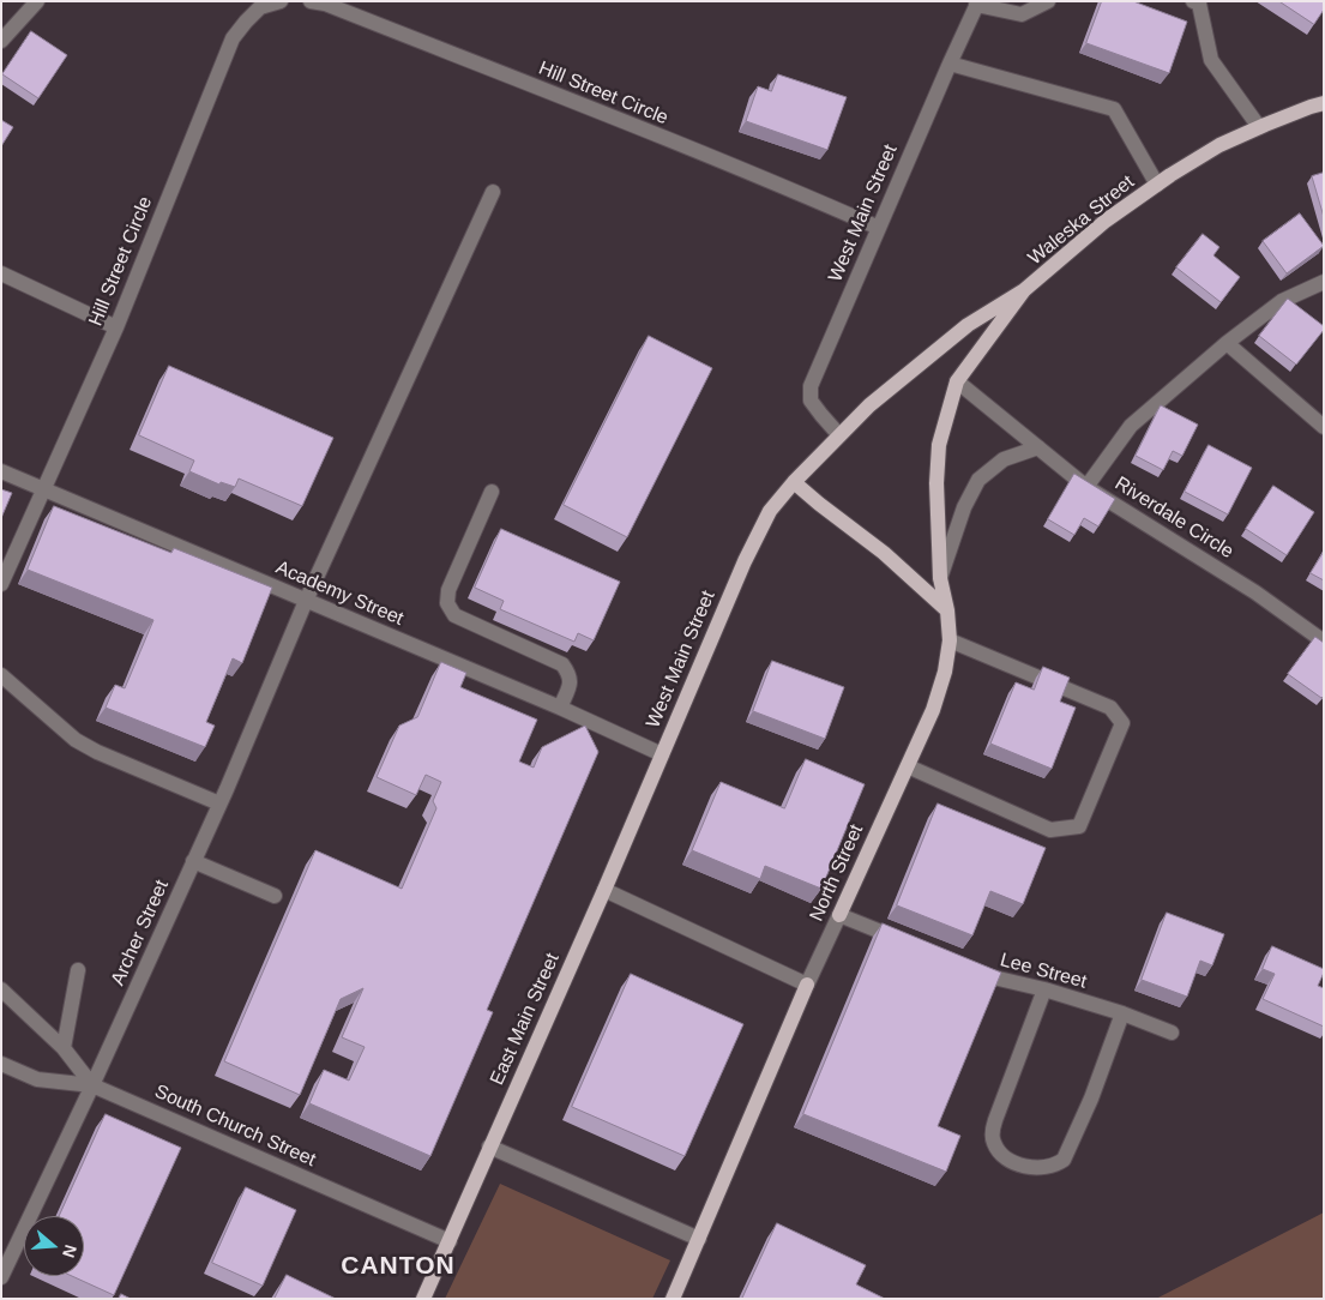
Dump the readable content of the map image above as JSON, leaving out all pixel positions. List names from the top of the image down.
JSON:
{
  "streets": {
    "main road": [
      "West Main Street",
      "Waleska Street",
      "North Street",
      "East Main Street"
    ],
    "street": [
      "Hill Street Circle",
      "Riverdale Circle",
      "Academy Street",
      "Archer Street",
      "Lee Street",
      "South Church Street"
    ]
  },
  "crossings": [
    ["Hill Street Circle", "West Main Street"],
    ["Hill Street Circle", "Academy Street"],
    ["West Main Street", "Waleska Street"],
    ["West Main Street", "Academy Street"],
    ["West Main Street", "East Main Street"],
    ["Waleska Street", "North Street"],
    ["Academy Street", "Archer Street"],
    ["Academy Street", "East Main Street"],
    ["Archer Street", "South Church Street"],
    ["East Main Street", "South Church Street"]
  ],
  "districts": ["CANTON"],
  "north": "right"
}
